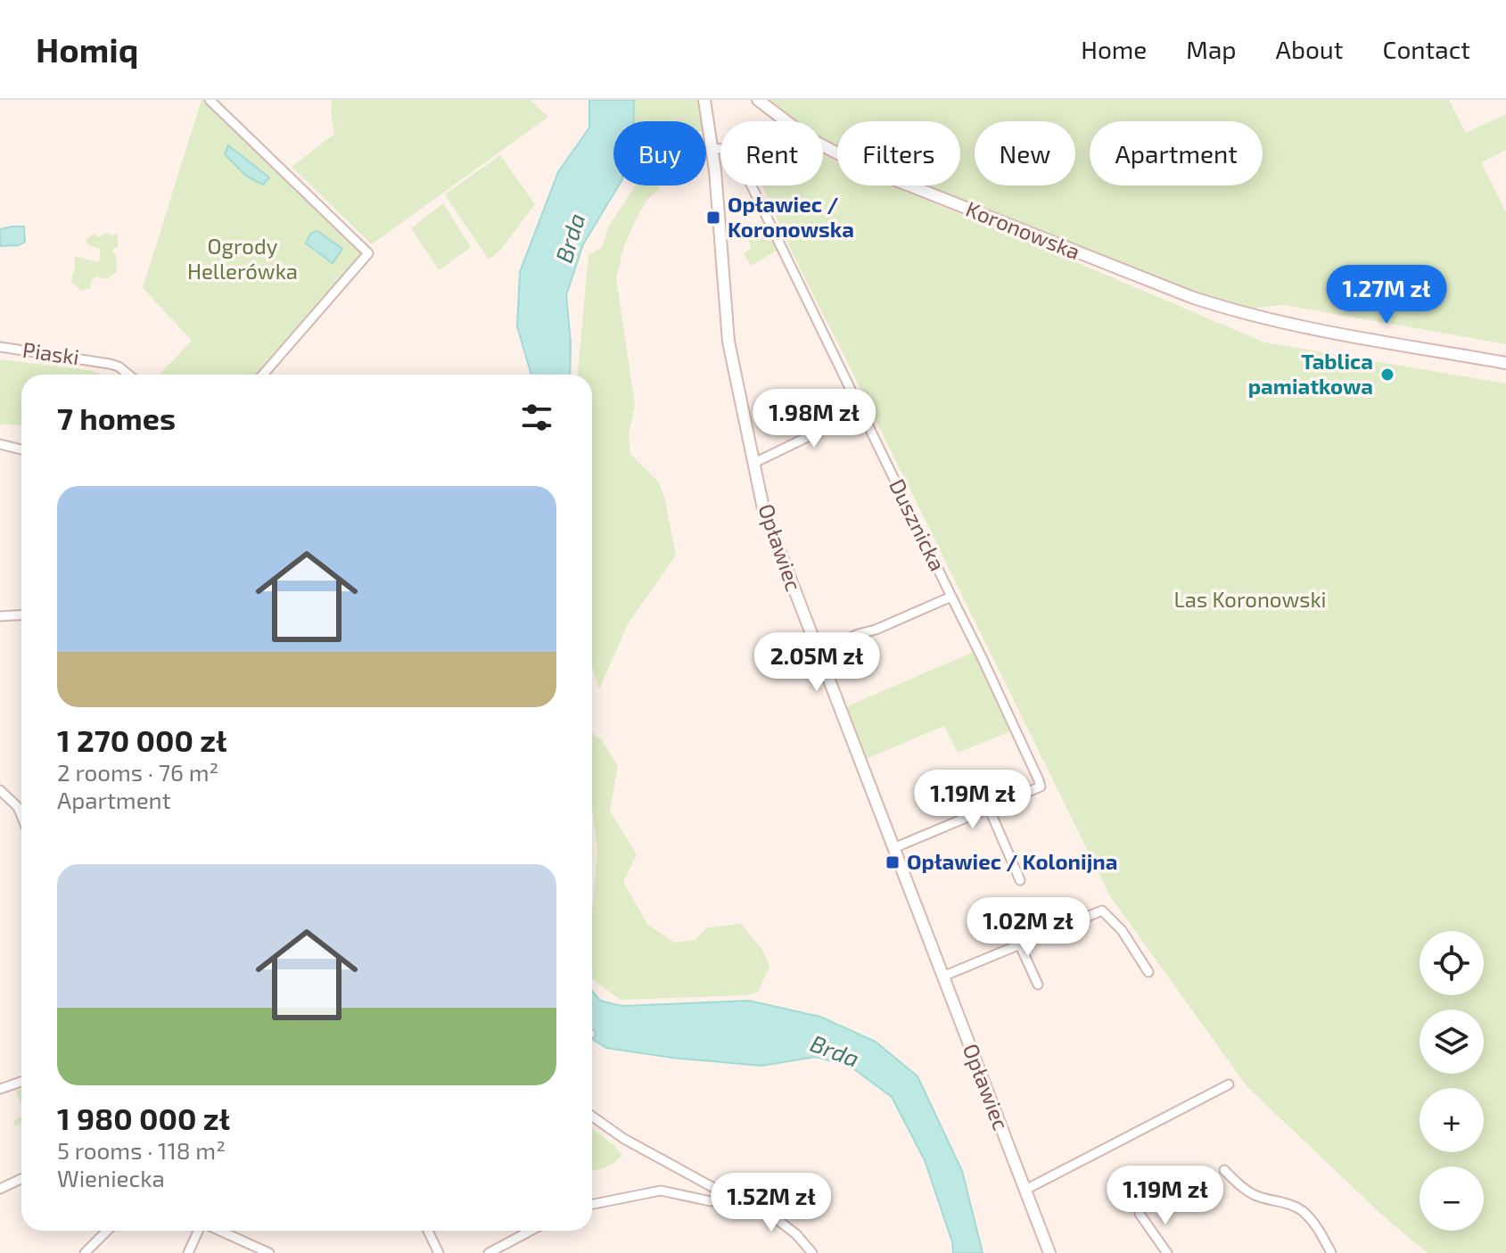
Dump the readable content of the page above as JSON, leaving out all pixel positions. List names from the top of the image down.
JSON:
{
  "streets": {
    "street": [
      "Koronowska",
      "Piaski",
      "Dusznicka",
      "Opławiec"
    ]
  },
  "crossings": [
    ["Dusznicka", "Opławiec"]
  ],
  "water": ["Brda"],
  "parks": ["Ogrody Hellerówka", "Las Koronowski"],
  "places": {
    "transit": ["Opławiec / Koronowska", "Opławiec / Kolonijna"],
    "other": ["Tablica pamiatkowa"]
  },
  "page": {
    "header": "Homiq",
    "nav": [
      "Home",
      "Map",
      "About",
      "Contact"
    ],
    "chip": [
      "Buy",
      "Rent",
      "Filters",
      "New",
      "Apartment"
    ],
    "price": [
      "1.27M zł",
      "1.98M zł",
      "2.05M zł",
      "1.19M zł",
      "1.02M zł",
      "1.19M zł",
      "1.52M zł"
    ],
    "heading": "7 homes",
    "list": [
      {
        "name": "1 270 000 zł",
        "note": "2 rooms · 76 m² · Apartment"
      },
      {
        "name": "1 980 000 zł",
        "note": "5 rooms · 118 m² · Wieniecka"
      }
    ],
    "map_buttons": ["+", "−"]
  }
}
